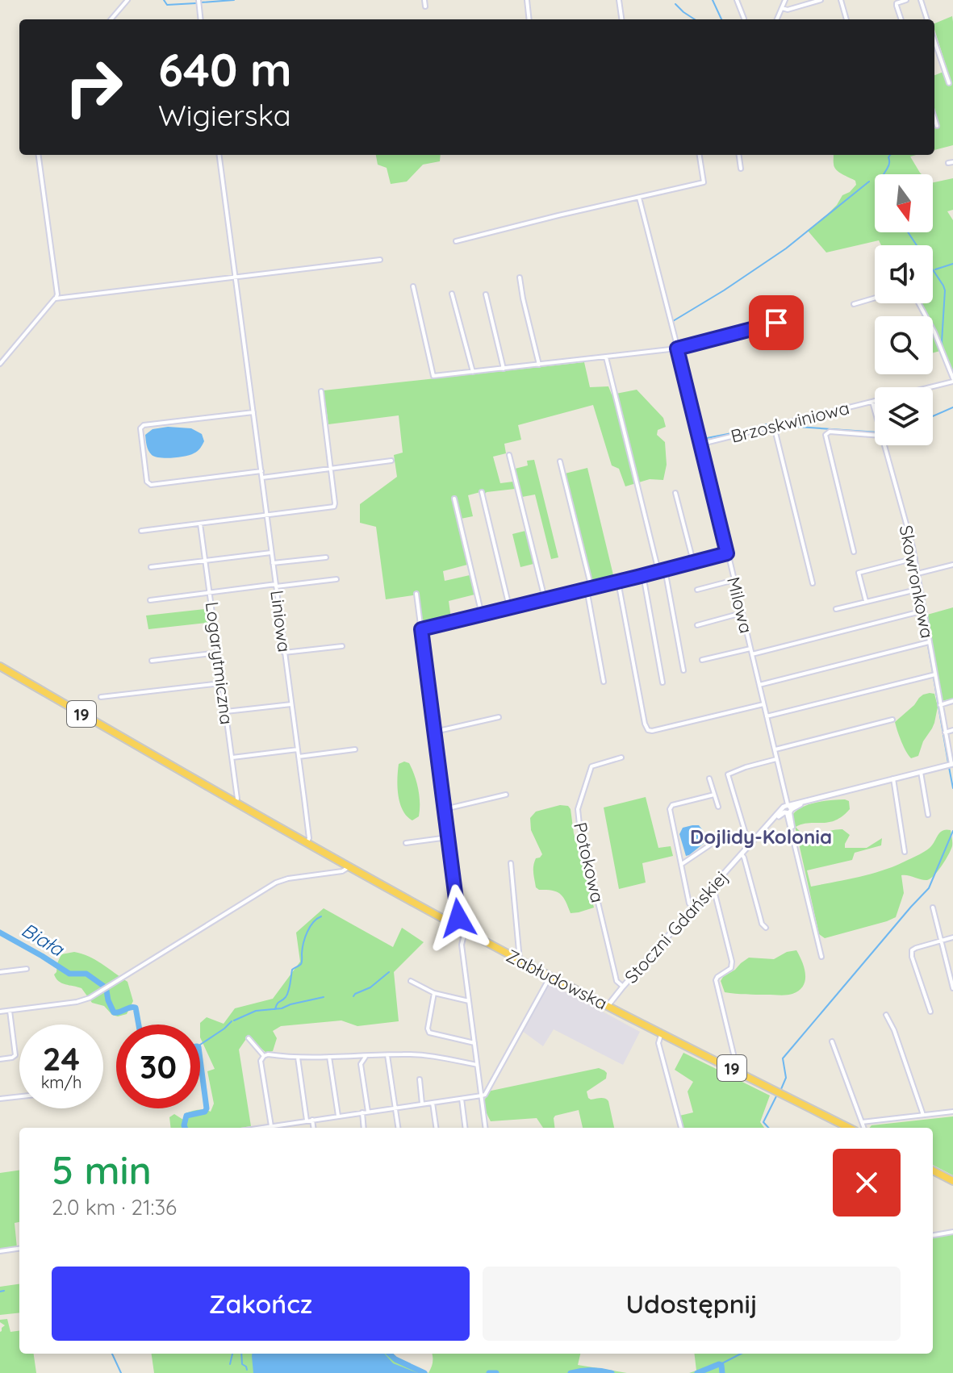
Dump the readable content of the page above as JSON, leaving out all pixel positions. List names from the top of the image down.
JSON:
{
  "streets": {
    "highway": ["19", "Zabłudowska"],
    "street": [
      "Brzoskwiniowa",
      "Skowronkowa",
      "Milowa",
      "Liniowa",
      "Logarytmiczna",
      "Potokowa",
      "Stoczni Gdańskiej"
    ]
  },
  "crossings": [
    ["Brzoskwiniowa", "Skowronkowa"],
    ["Brzoskwiniowa", "Milowa"],
    ["Skowronkowa", "Stoczni Gdańskiej"],
    ["Milowa", "Stoczni Gdańskiej"],
    ["Liniowa", "Zabłudowska"],
    ["Logarytmiczna", "Zabłudowska"],
    ["Potokowa", "Stoczni Gdańskiej"],
    ["Stoczni Gdańskiej", "Zabłudowska"]
  ],
  "districts": ["Dojlidy-Kolonia"],
  "water": ["Biała"],
  "north": "bottom",
  "page": {
    "turn": ["640 m", "Wigierska"],
    "speed": "24 km/h",
    "limit": "30",
    "heading": ["5 min", "2.0 km · 21:36"],
    "buttons": ["Zakończ", "Udostępnij"]
  }
}
